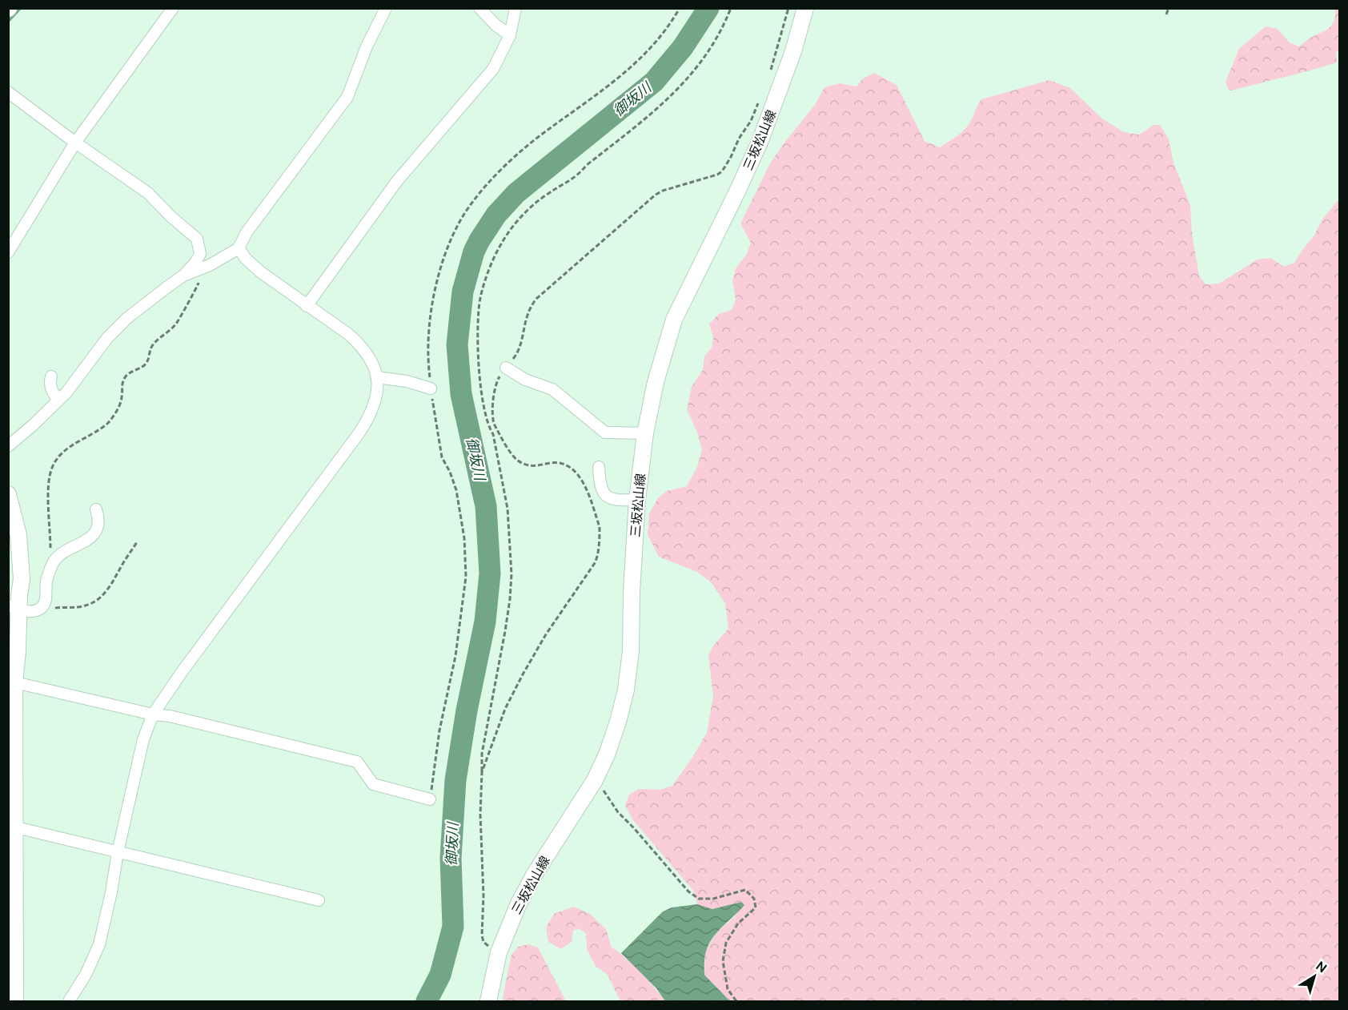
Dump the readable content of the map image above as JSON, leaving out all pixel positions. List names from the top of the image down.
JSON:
{
  "streets": {
    "main road": ["三坂松山線"]
  },
  "water": ["御坂川"],
  "north": "top right"
}
